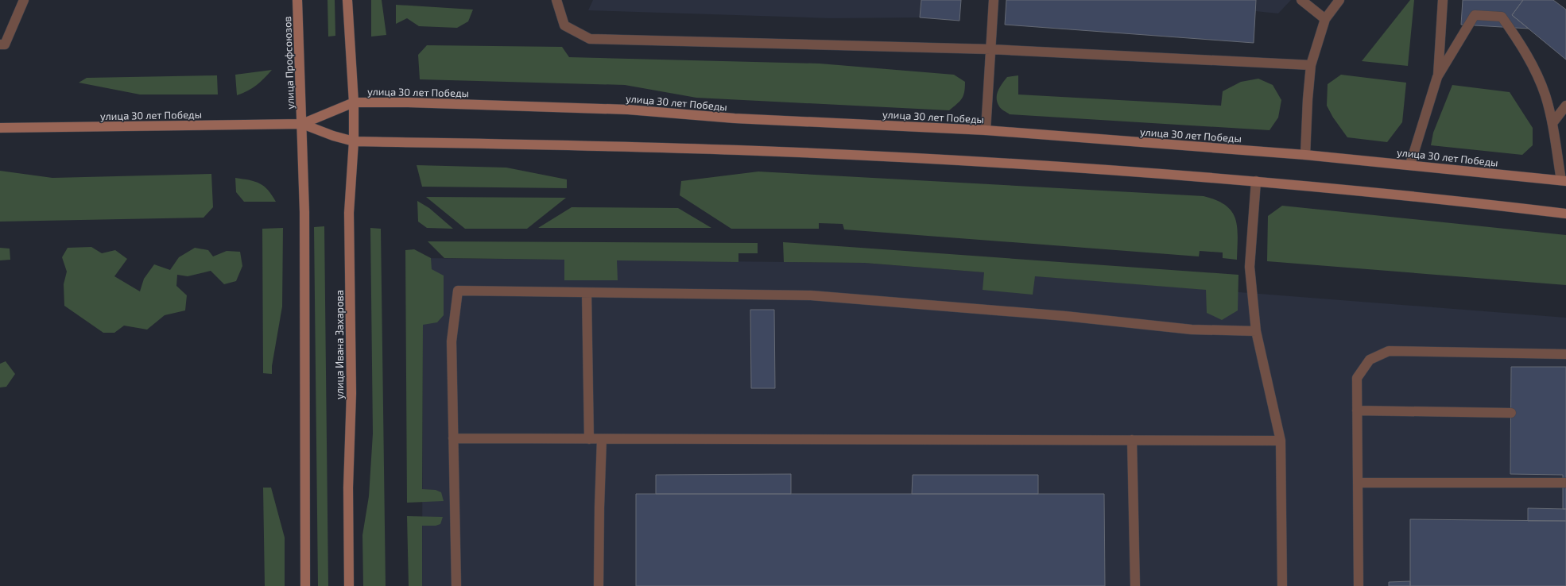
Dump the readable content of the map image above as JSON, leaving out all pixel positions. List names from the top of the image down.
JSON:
{
  "streets": {
    "main road": ["улица Профсоюзов", "улица 30 лет Победы", "улица Ивана Захарова"]
  },
  "crossings": [
    ["улица Профсоюзов", "улица 30 лет Победы"],
    ["улица 30 лет Победы", "улица Ивана Захарова"]
  ]
}
